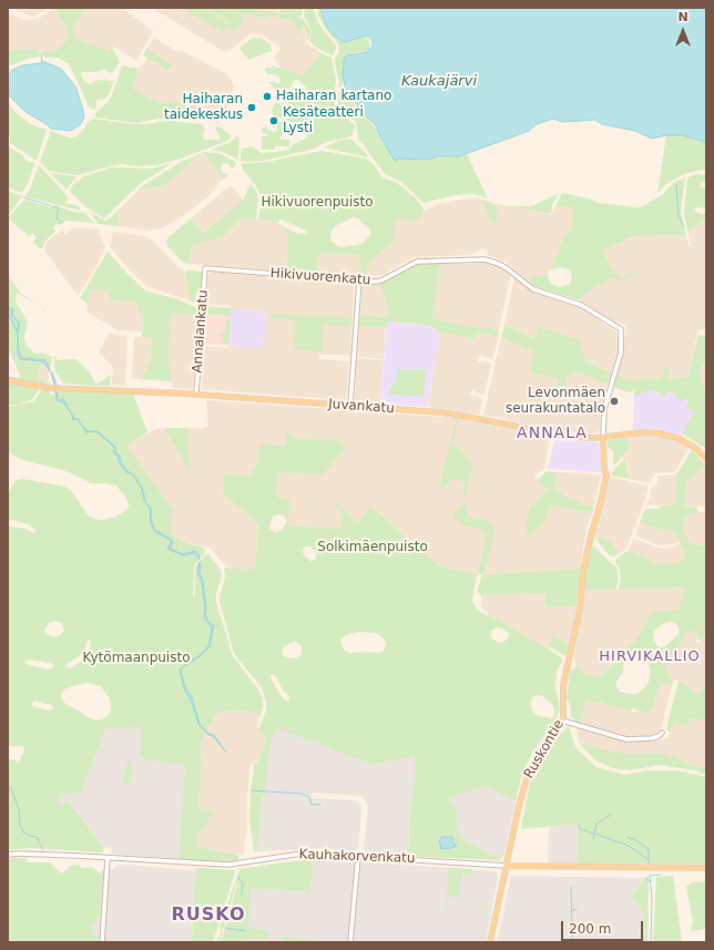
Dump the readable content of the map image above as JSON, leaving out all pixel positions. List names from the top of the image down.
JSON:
{
  "streets": {
    "main road": ["Juvankatu", "Ruskontie", "Kauhakorvenkatu"],
    "street": ["Hikivuorenkatu", "Annalankatu"]
  },
  "crossings": [
    ["Hikivuorenkatu", "Annalankatu"],
    ["Hikivuorenkatu", "Juvankatu"],
    ["Hikivuorenkatu", "Ruskontie"],
    ["Annalankatu", "Juvankatu"],
    ["Juvankatu", "Ruskontie"],
    ["Ruskontie", "Kauhakorvenkatu"]
  ],
  "districts": ["ANNALA", "HIRVIKALLIO", "RUSKO"],
  "water": ["Kaukajärvi"],
  "parks": ["Hikivuorenpuisto", "Solkimäenpuisto", "Kytömaanpuisto"],
  "places": [
    "Haiharan kartano",
    "Haiharan taidekeskus",
    "Kesäteatteri Lysti",
    "Levonmäen seurakuntatalo"
  ],
  "scale_bar": "200 m",
  "north": "top"
}
